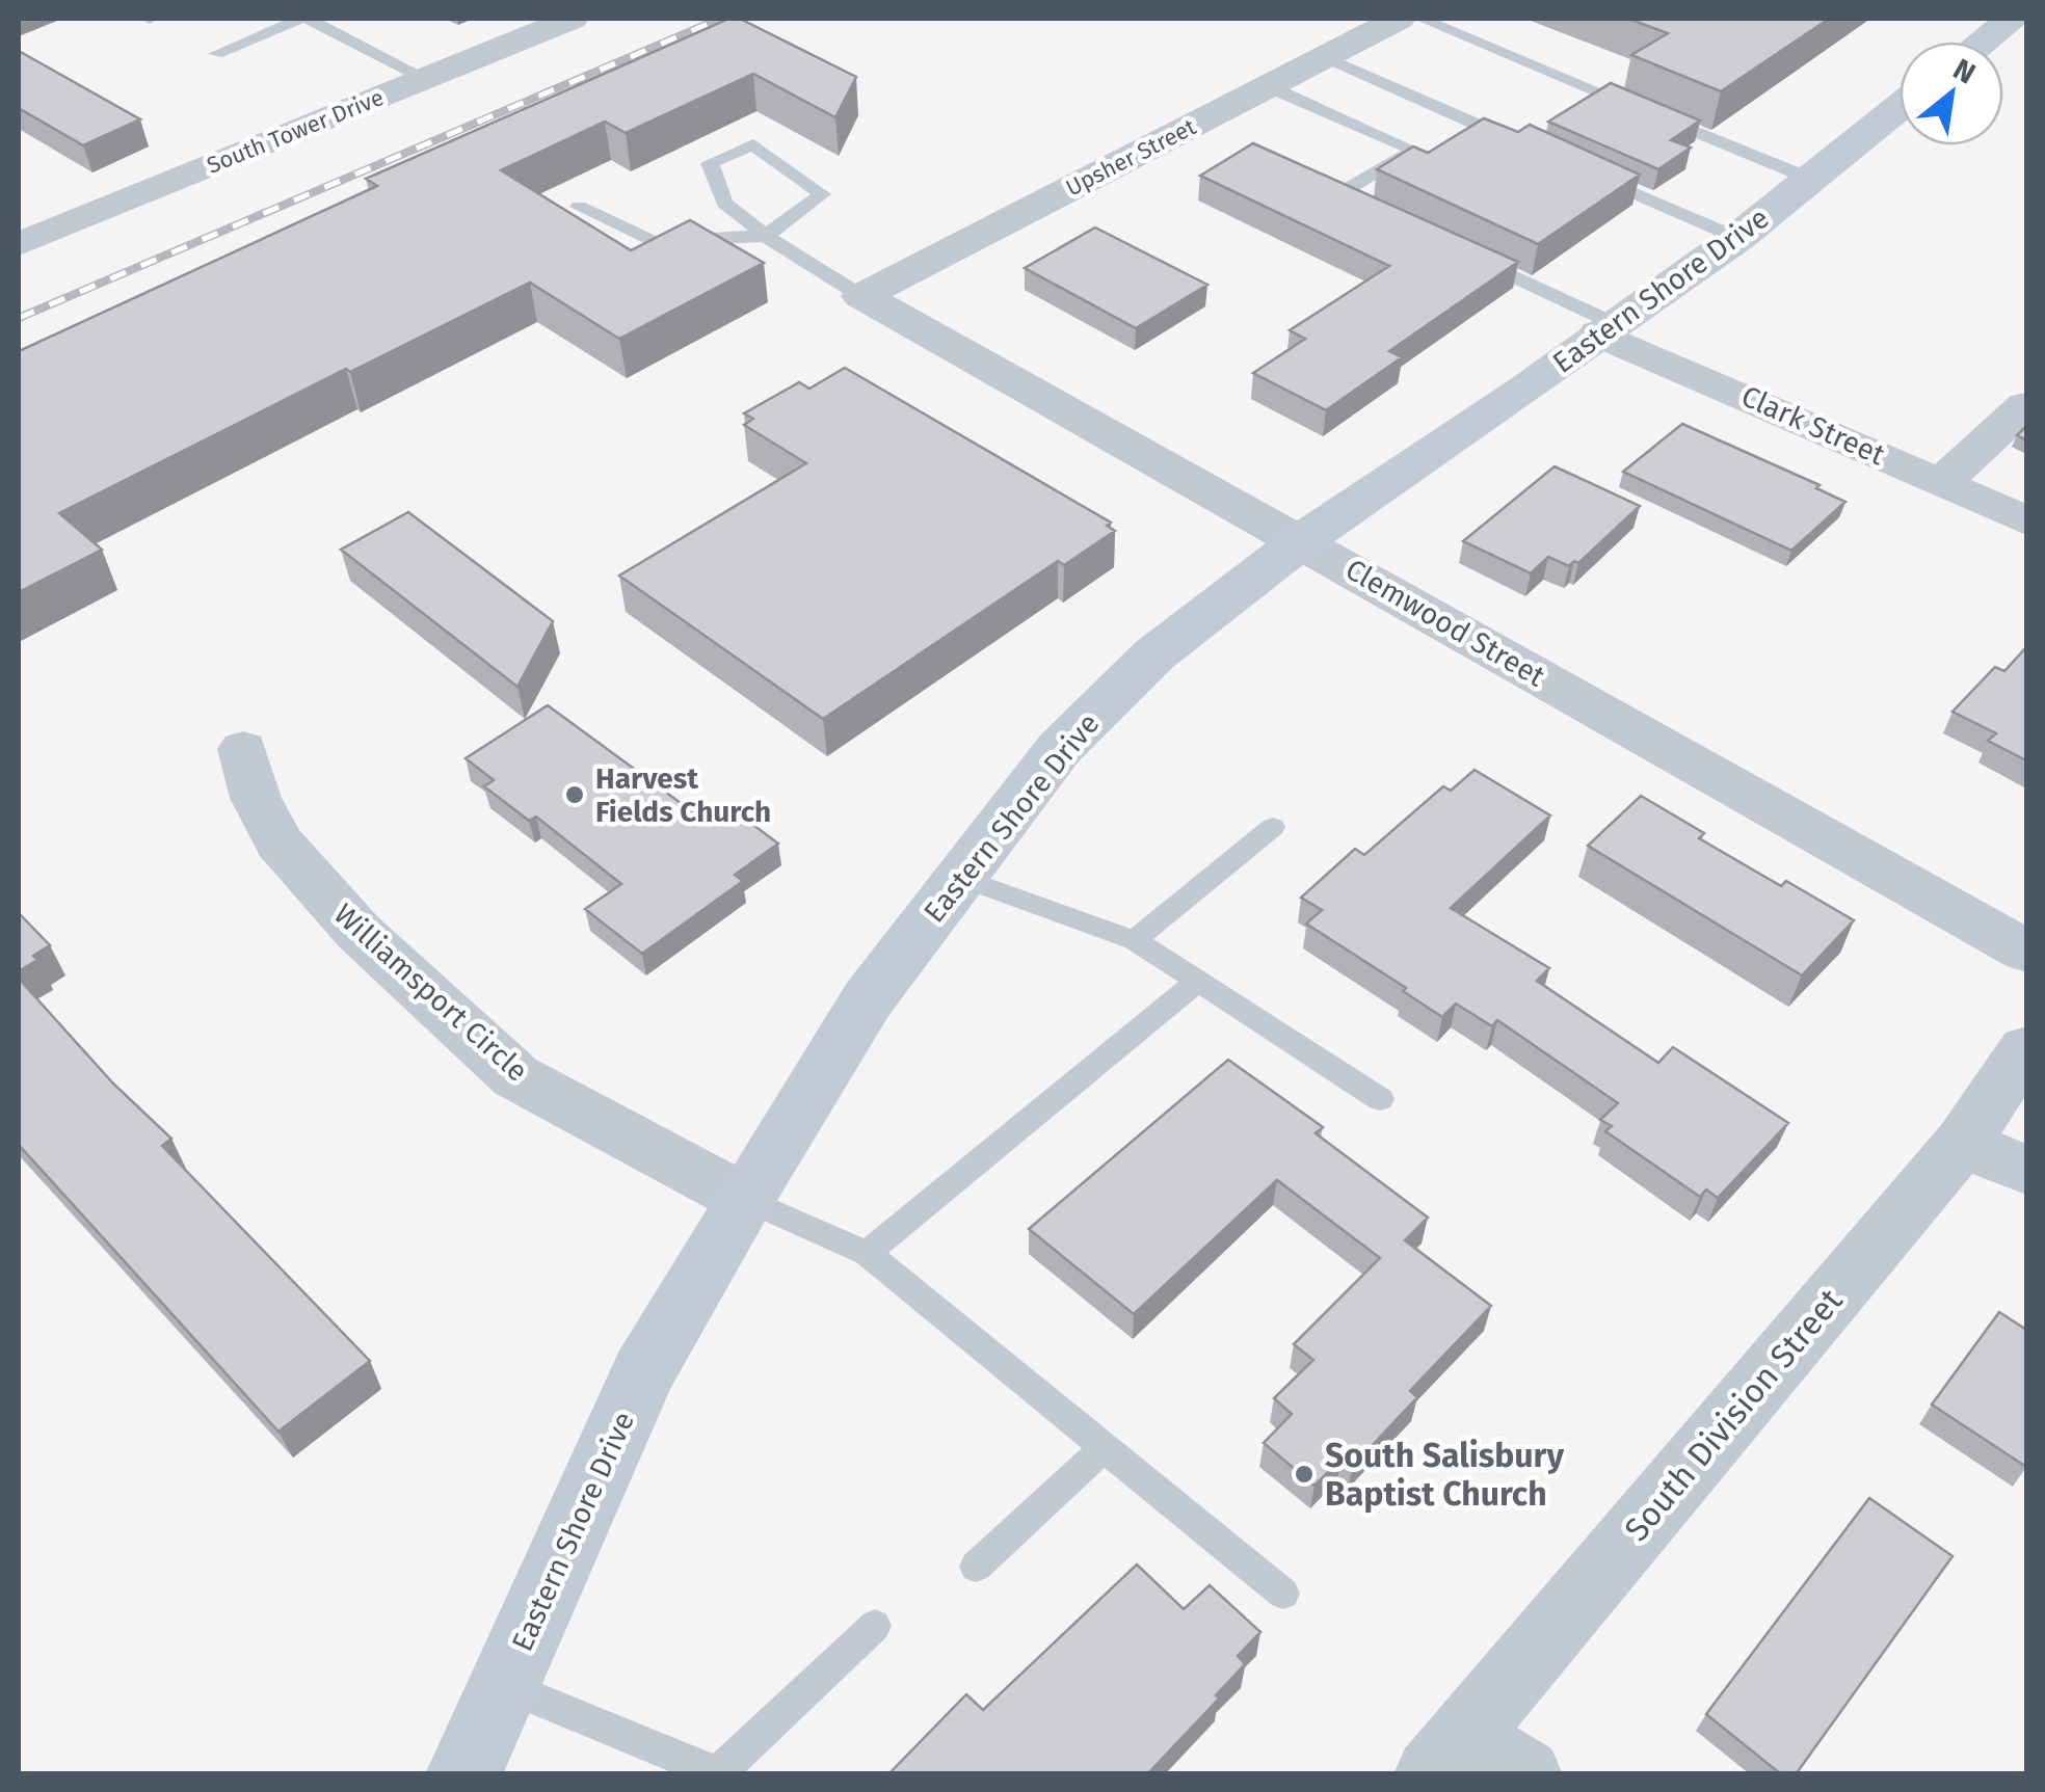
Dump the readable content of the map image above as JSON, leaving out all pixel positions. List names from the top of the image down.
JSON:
{
  "streets": {
    "street": [
      "South Tower Drive",
      "Upsher Street",
      "Eastern Shore Drive",
      "Clark Street",
      "Clemwood Street",
      "Williamsport Circle",
      "South Division Street"
    ]
  },
  "crossings": [
    ["Upsher Street", "Clemwood Street"],
    ["Eastern Shore Drive", "Clark Street"],
    ["Eastern Shore Drive", "Clemwood Street"],
    ["Eastern Shore Drive", "Williamsport Circle"]
  ],
  "places": ["Harvest Fields Church", "South Salisbury Baptist Church"],
  "north": "top right"
}
